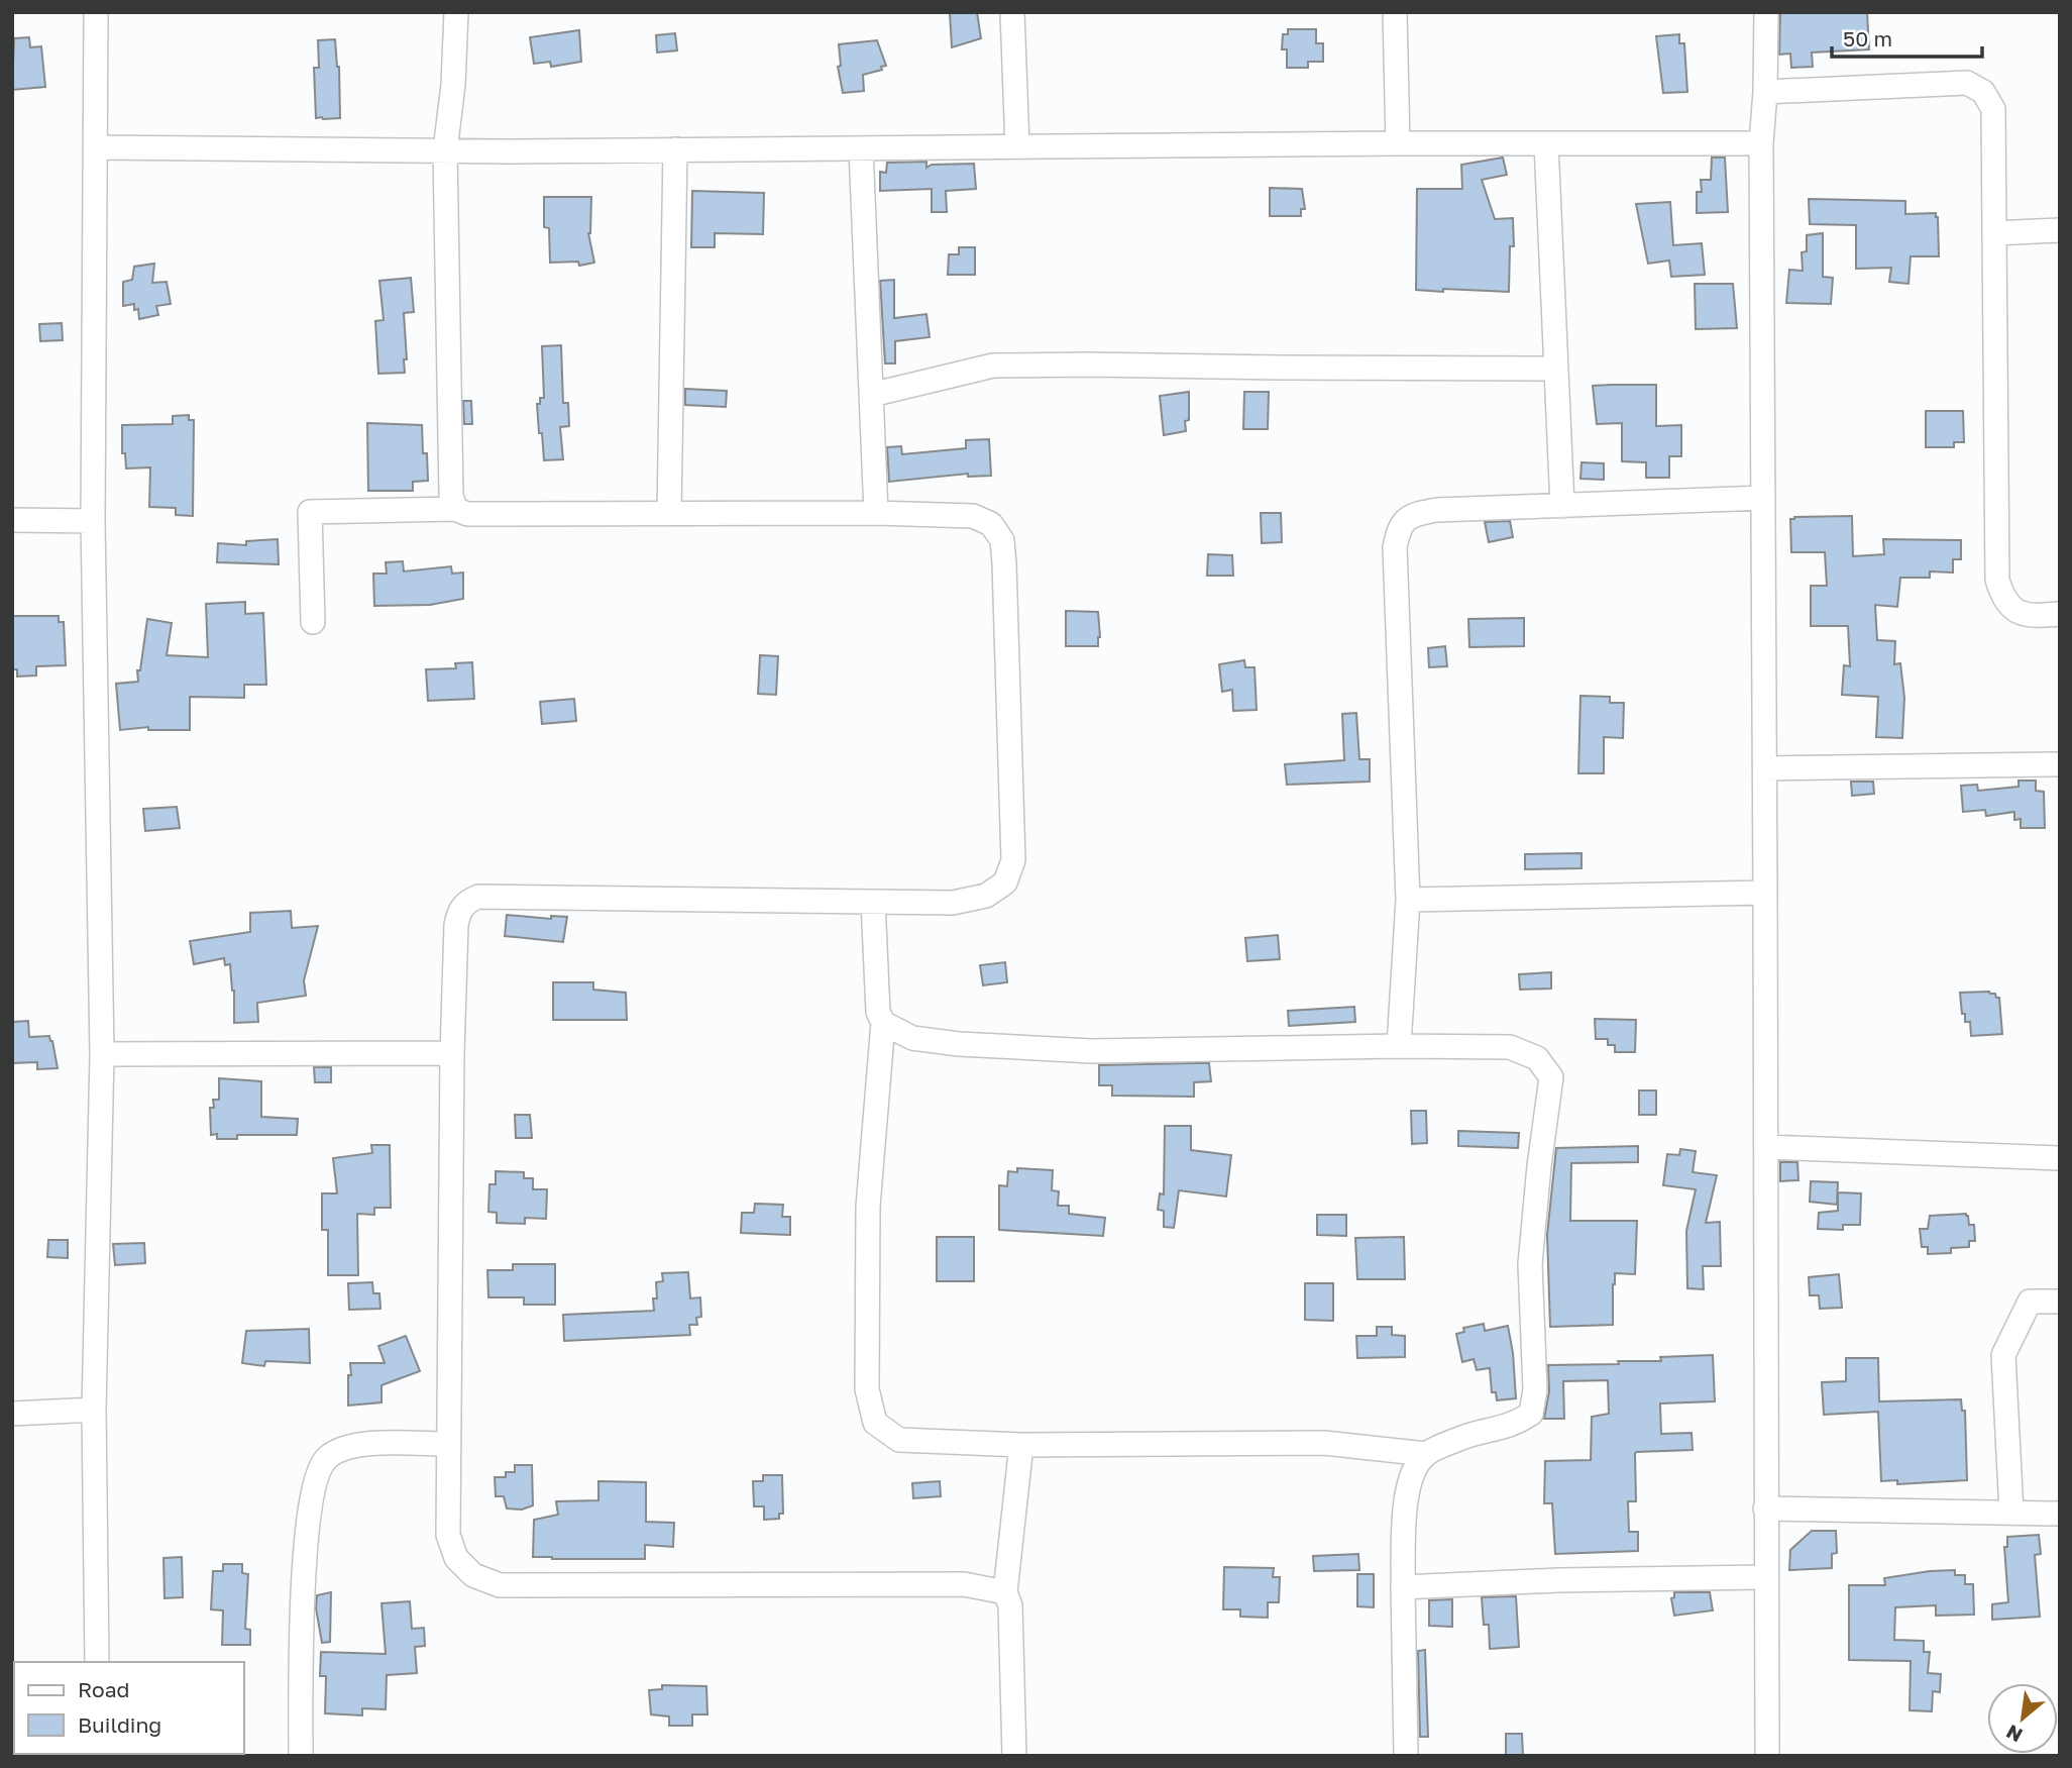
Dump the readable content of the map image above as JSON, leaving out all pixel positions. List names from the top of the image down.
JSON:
{
  "legend": ["Road", "Building"],
  "scale_bar": "50 m",
  "north": "bottom left"
}
